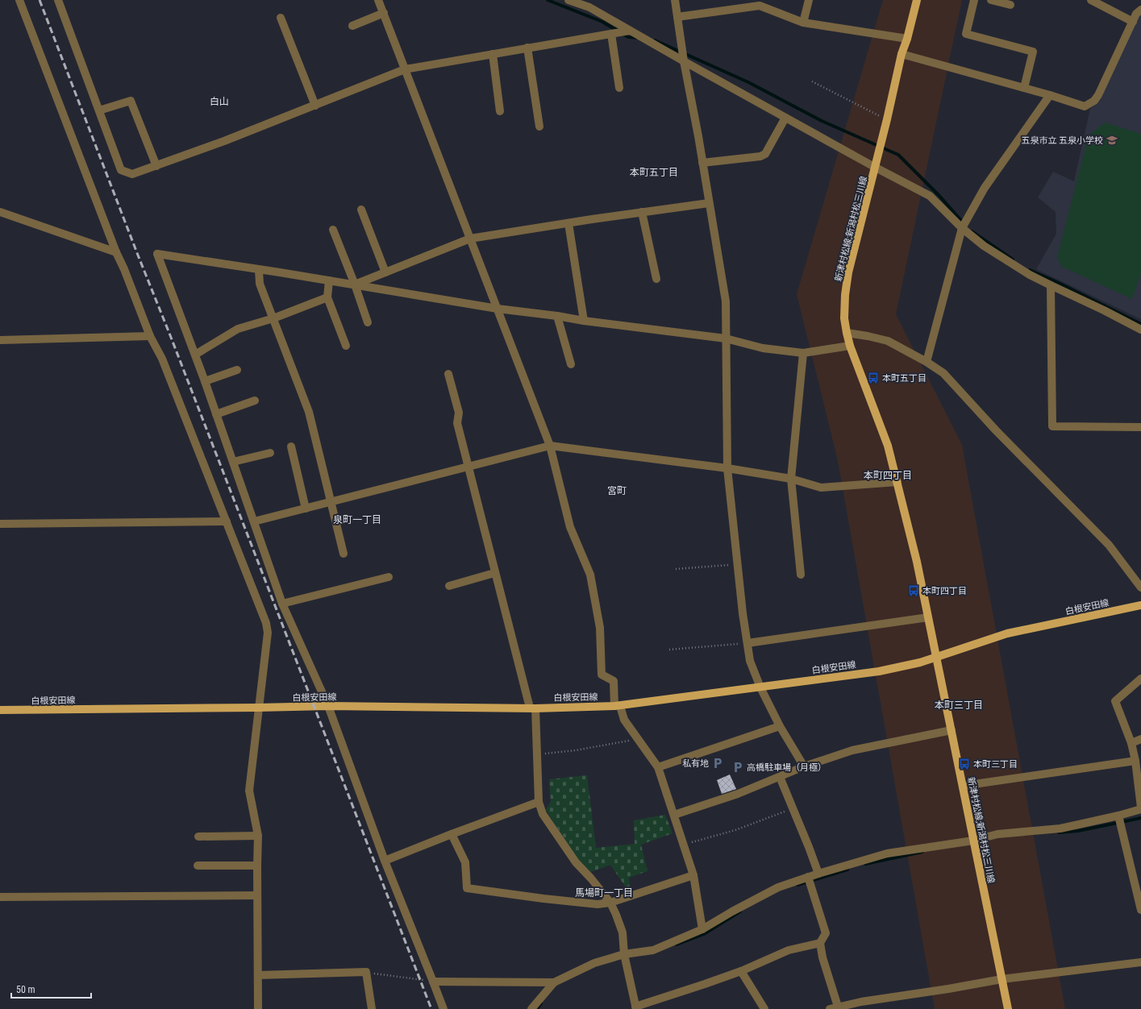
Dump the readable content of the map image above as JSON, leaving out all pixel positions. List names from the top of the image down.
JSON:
{
  "streets": {
    "main road": ["新津村松線;新潟村松三川線", "白根安田線"]
  },
  "crossings": [
    ["新津村松線;新潟村松三川線", "白根安田線"]
  ],
  "districts": [
    "白山",
    "本町五丁目",
    "本町四丁目",
    "宮町",
    "泉町一丁目",
    "本町三丁目",
    "馬場町一丁目"
  ],
  "places": {
    "school or university": ["五泉市立 五泉小学校"],
    "bus stop": ["本町五丁目", "本町四丁目", "本町三丁目"],
    "parking": ["私有地", "高橋駐車場（月極）"]
  },
  "scale_bar": "50 m"
}
